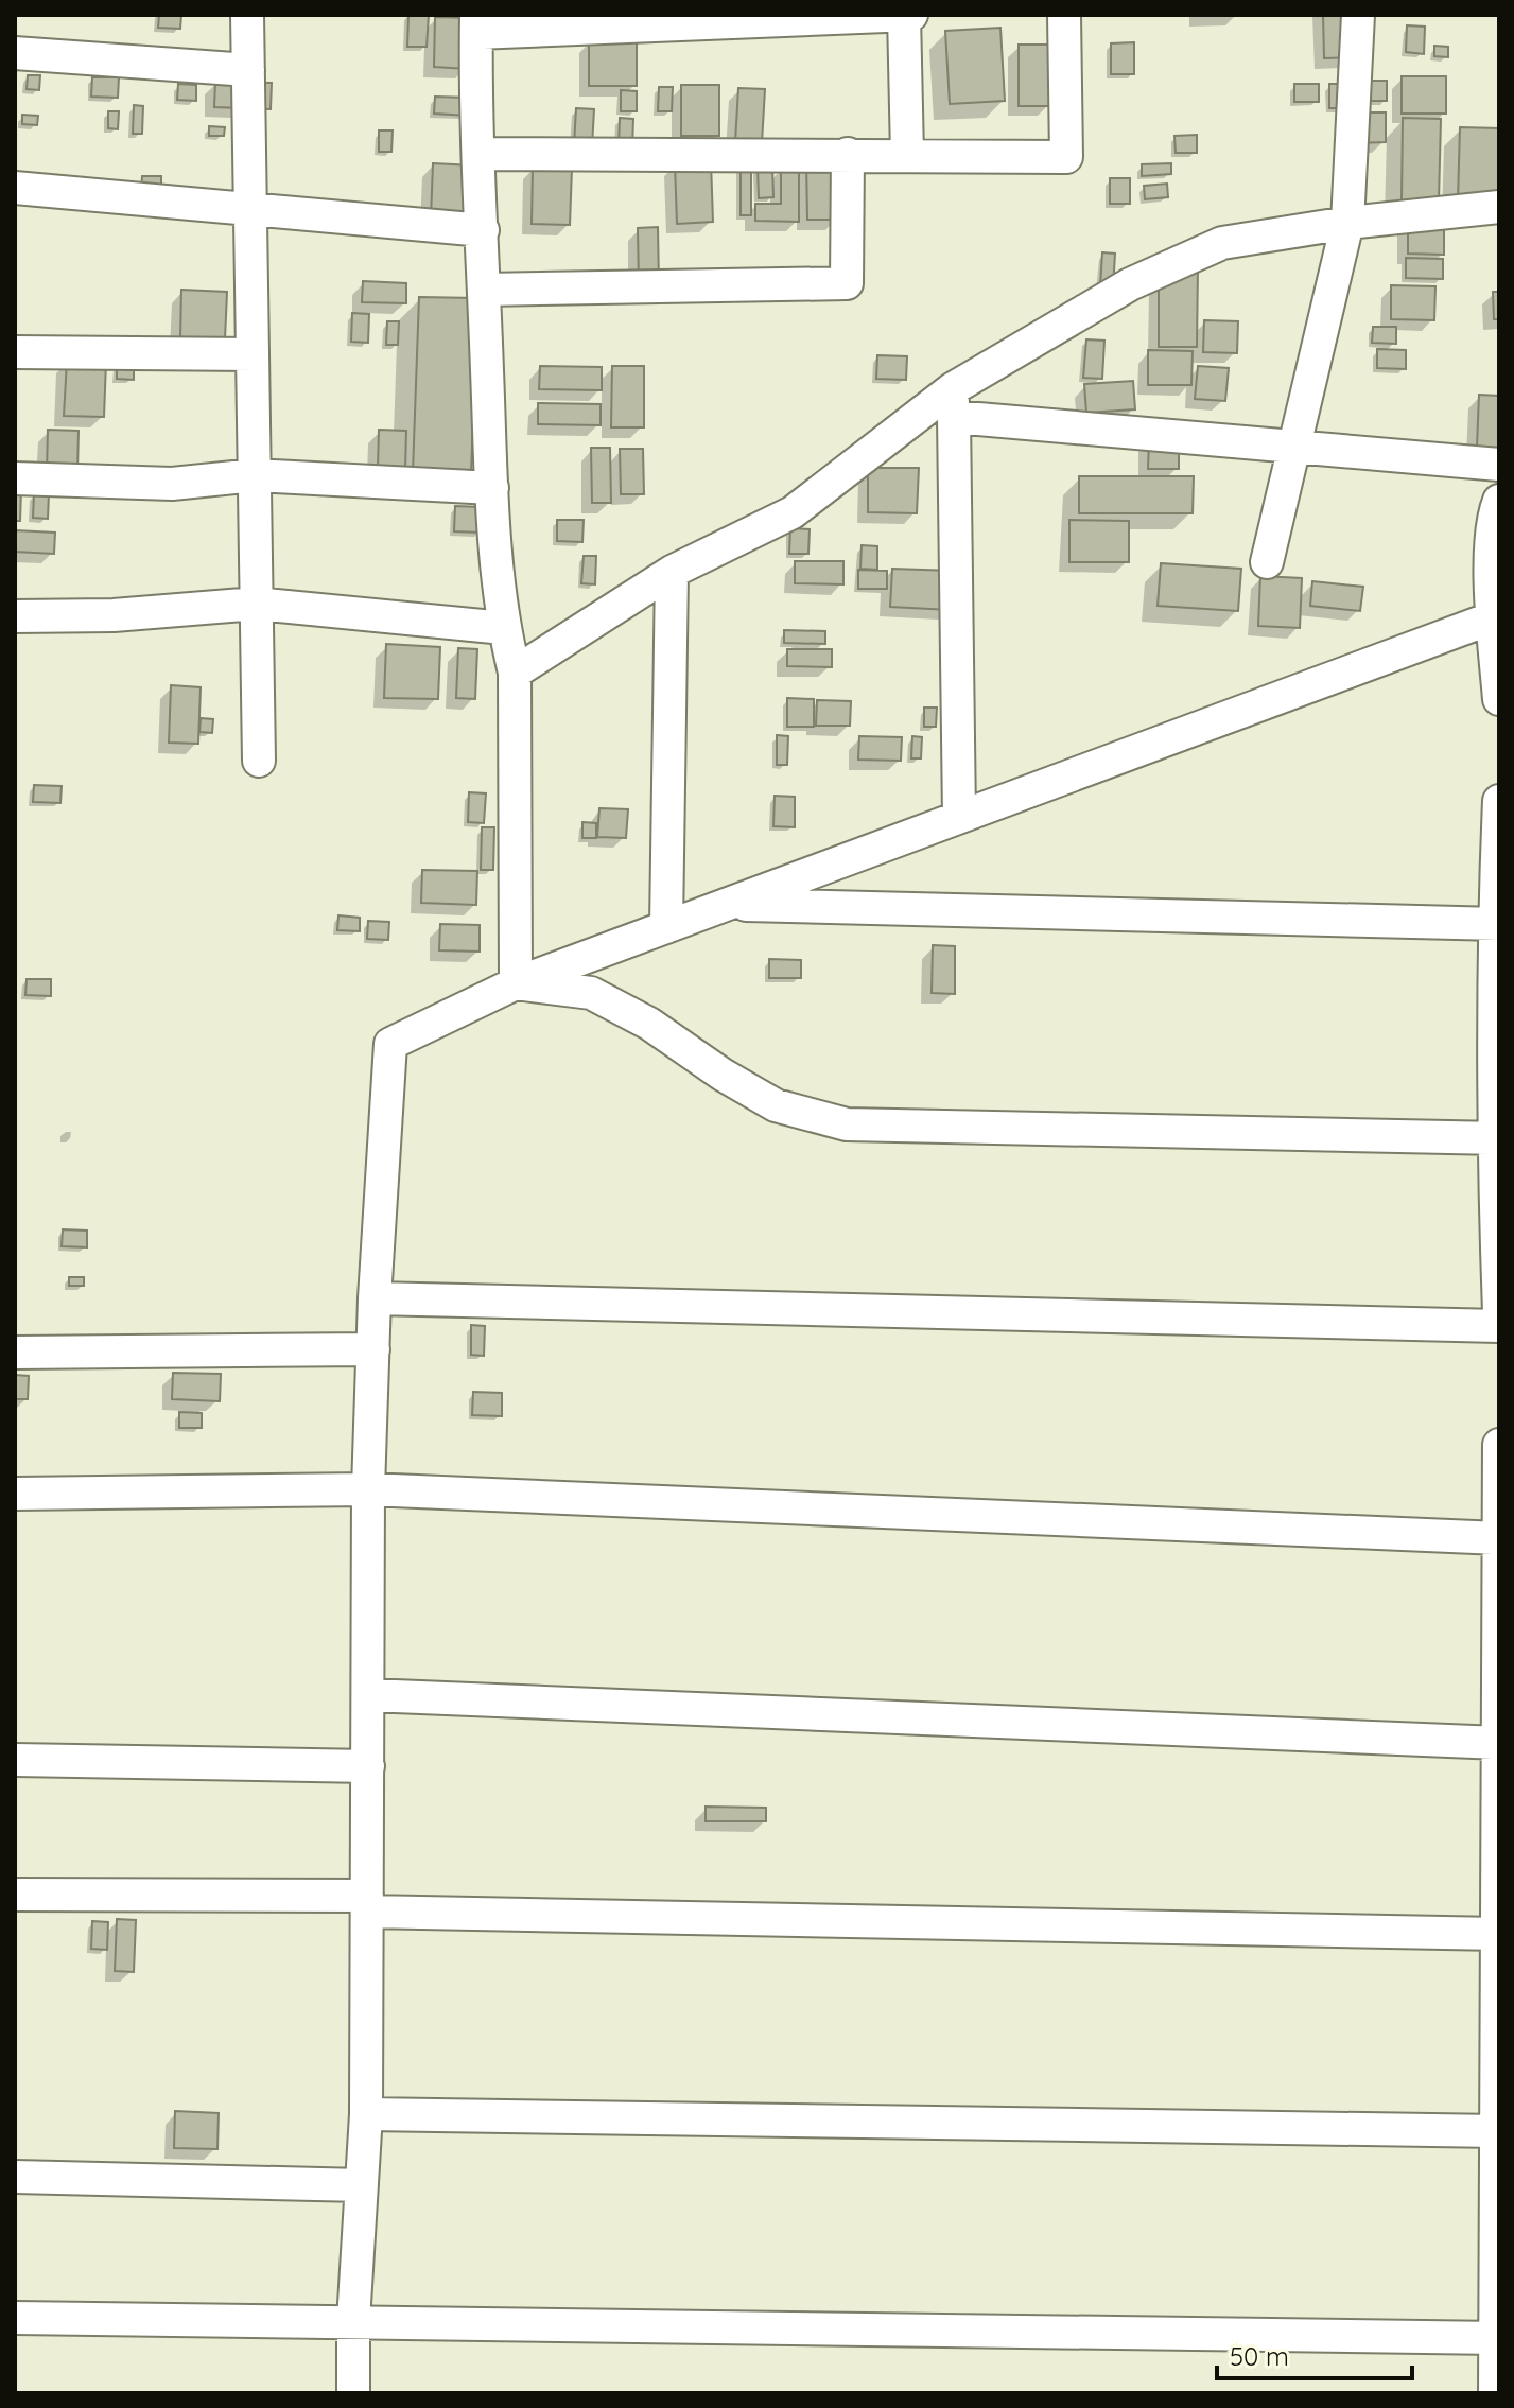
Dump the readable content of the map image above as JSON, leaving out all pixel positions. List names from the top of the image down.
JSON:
{
  "scale_bar": "50 m"
}
